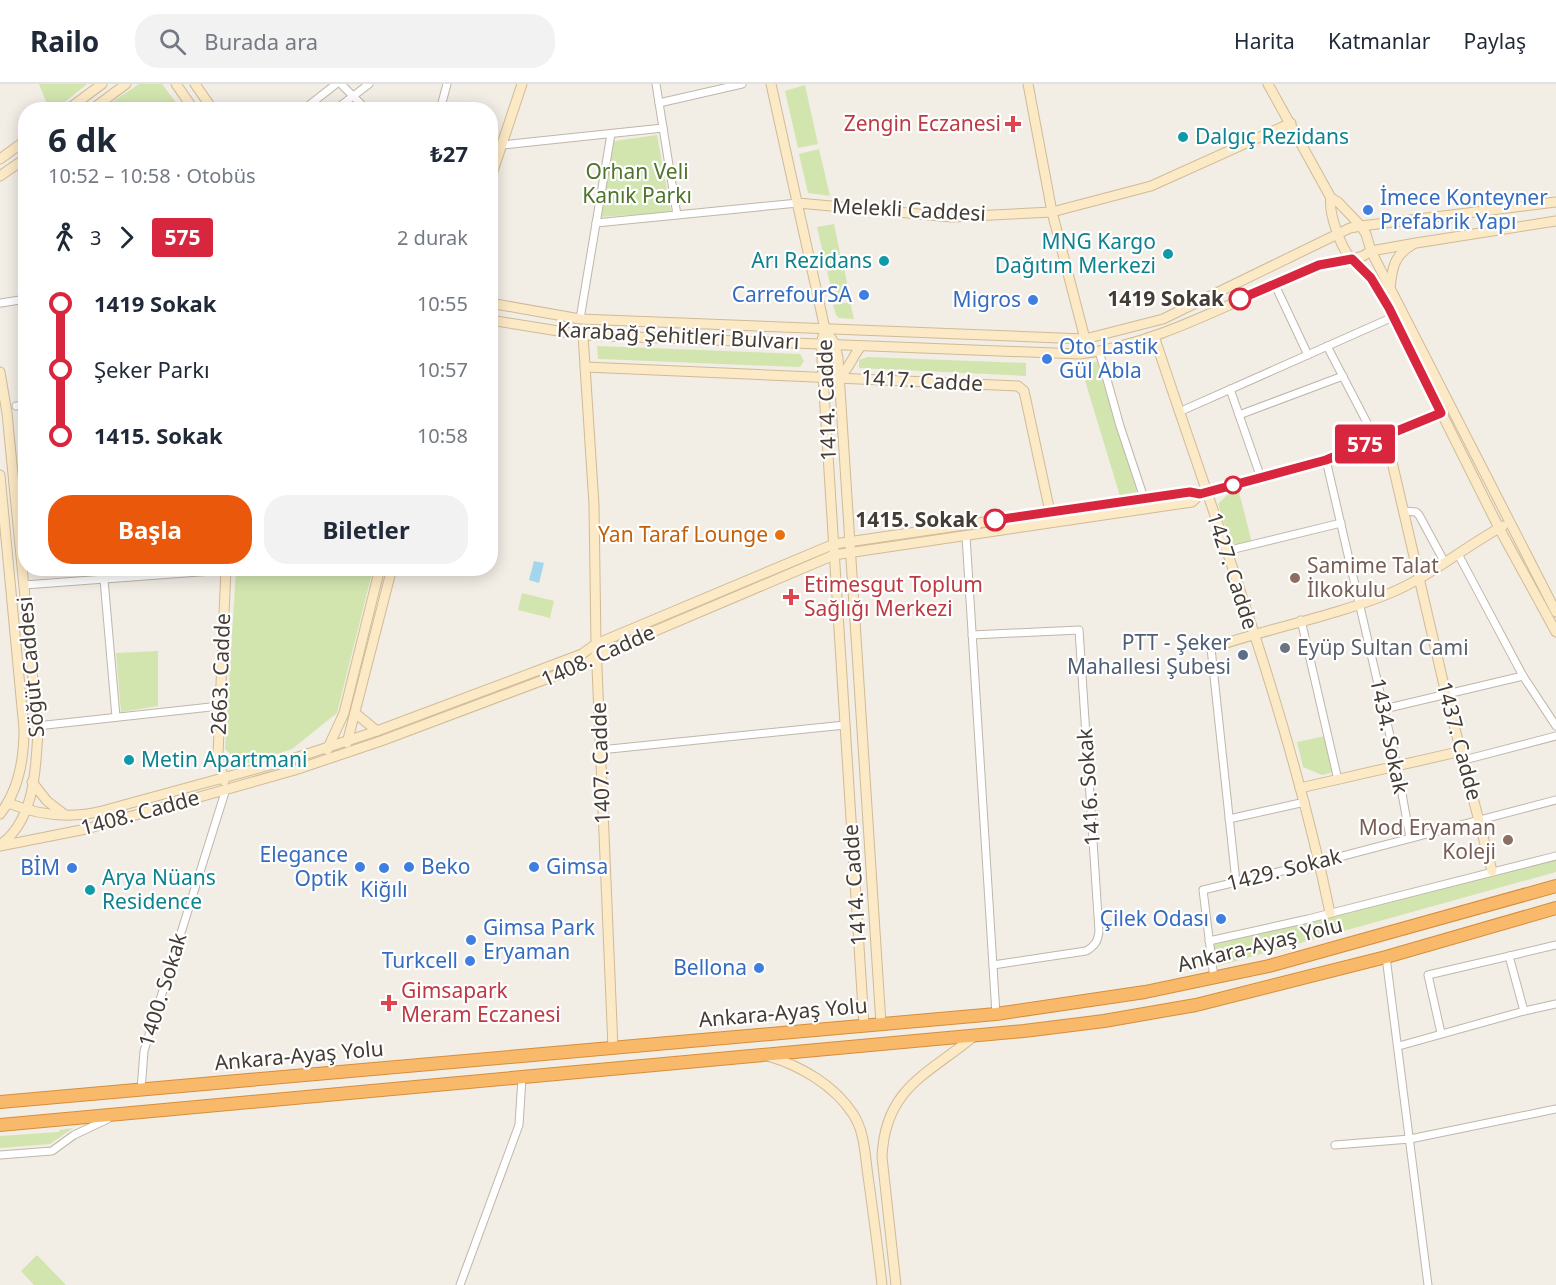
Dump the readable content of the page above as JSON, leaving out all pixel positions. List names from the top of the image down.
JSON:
{
  "streets": {
    "highway": ["Ankara-Ayaş Yolu"],
    "main road": [
      "Melekli Caddesi",
      "Karabağ Şehitleri Bulvarı",
      "1417. Cadde",
      "1414. Cadde",
      "1427. Cadde",
      "1408. Cadde",
      "Söğüt Caddesi",
      "2663. Cadde",
      "1437. Cadde",
      "1407. Cadde"
    ],
    "street": [
      "1434. Sokak",
      "1416. Sokak",
      "1429. Sokak",
      "1400. Sokak"
    ]
  },
  "crossings": [
    ["Karabağ Şehitleri Bulvarı", "1414. Cadde"],
    ["Karabağ Şehitleri Bulvarı", "1427. Cadde"],
    ["Karabağ Şehitleri Bulvarı", "1407. Cadde"],
    ["1417. Cadde", "1414. Cadde"],
    ["1417. Cadde", "1408. Cadde"],
    ["1417. Cadde", "1407. Cadde"],
    ["1414. Cadde", "1408. Cadde"],
    ["1414. Cadde", "Ankara-Ayaş Yolu"],
    ["1427. Cadde", "1408. Cadde"],
    ["1427. Cadde", "1429. Sokak"],
    ["1408. Cadde", "Söğüt Caddesi"],
    ["1408. Cadde", "2663. Cadde"],
    ["1408. Cadde", "1434. Sokak"],
    ["1408. Cadde", "1437. Cadde"],
    ["1408. Cadde", "1407. Cadde"],
    ["1408. Cadde", "1400. Sokak"],
    ["2663. Cadde", "1400. Sokak"],
    ["1434. Sokak", "1429. Sokak"],
    ["1437. Cadde", "1429. Sokak"],
    ["1407. Cadde", "Ankara-Ayaş Yolu"],
    ["1429. Sokak", "Ankara-Ayaş Yolu"],
    ["Ankara-Ayaş Yolu", "1400. Sokak"]
  ],
  "parks": ["Orhan Veli Kanık Parkı"],
  "places": {
    "health": ["Zengin Eczanesi", "Etimesgut Toplum Sağlığı Merkezi", "Gimsapark Meram Eczanesi"],
    "other": [
      "Dalgıç Rezidans",
      "İmece Konteyner Prefabrik Yapı",
      "MNG Kargo Dağıtım Merkezi",
      "Arı Rezidans",
      "CarrefourSA",
      "1419 Sokak",
      "Migros",
      "Oto Lastik Gül Abla",
      "1415. Sokak",
      "Yan Taraf Lounge",
      "Samime Talat İlkokulu",
      "Eyüp Sultan Cami",
      "PTT - Şeker Mahallesi Şubesi",
      "Metin Apartmani",
      "Mod Eryaman Koleji",
      "Elegance Optik",
      "Beko",
      "Gimsa",
      "BİM",
      "Kiğılı",
      "Arya Nüans Residence",
      "Çilek Odası",
      "Gimsa Park Eryaman",
      "Turkcell",
      "Bellona"
    ]
  },
  "lines": ["bus line 575"],
  "page": {
    "header": "Railo",
    "search": "Burada ara",
    "nav": ["Harita", "Katmanlar", "Paylaş"],
    "on_map": "575",
    "heading": ["6 dk", "10:52 – 10:58 · Otobüs", "₺27"],
    "legs": ["3", "575", "2 durak"],
    "list": [
      {
        "name": "1419 Sokak",
        "value": "10:55"
      },
      {
        "name": "Şeker Parkı",
        "value": "10:57"
      },
      {
        "name": "1415. Sokak",
        "value": "10:58"
      }
    ],
    "buttons": ["Başla", "Biletler"]
  }
}
